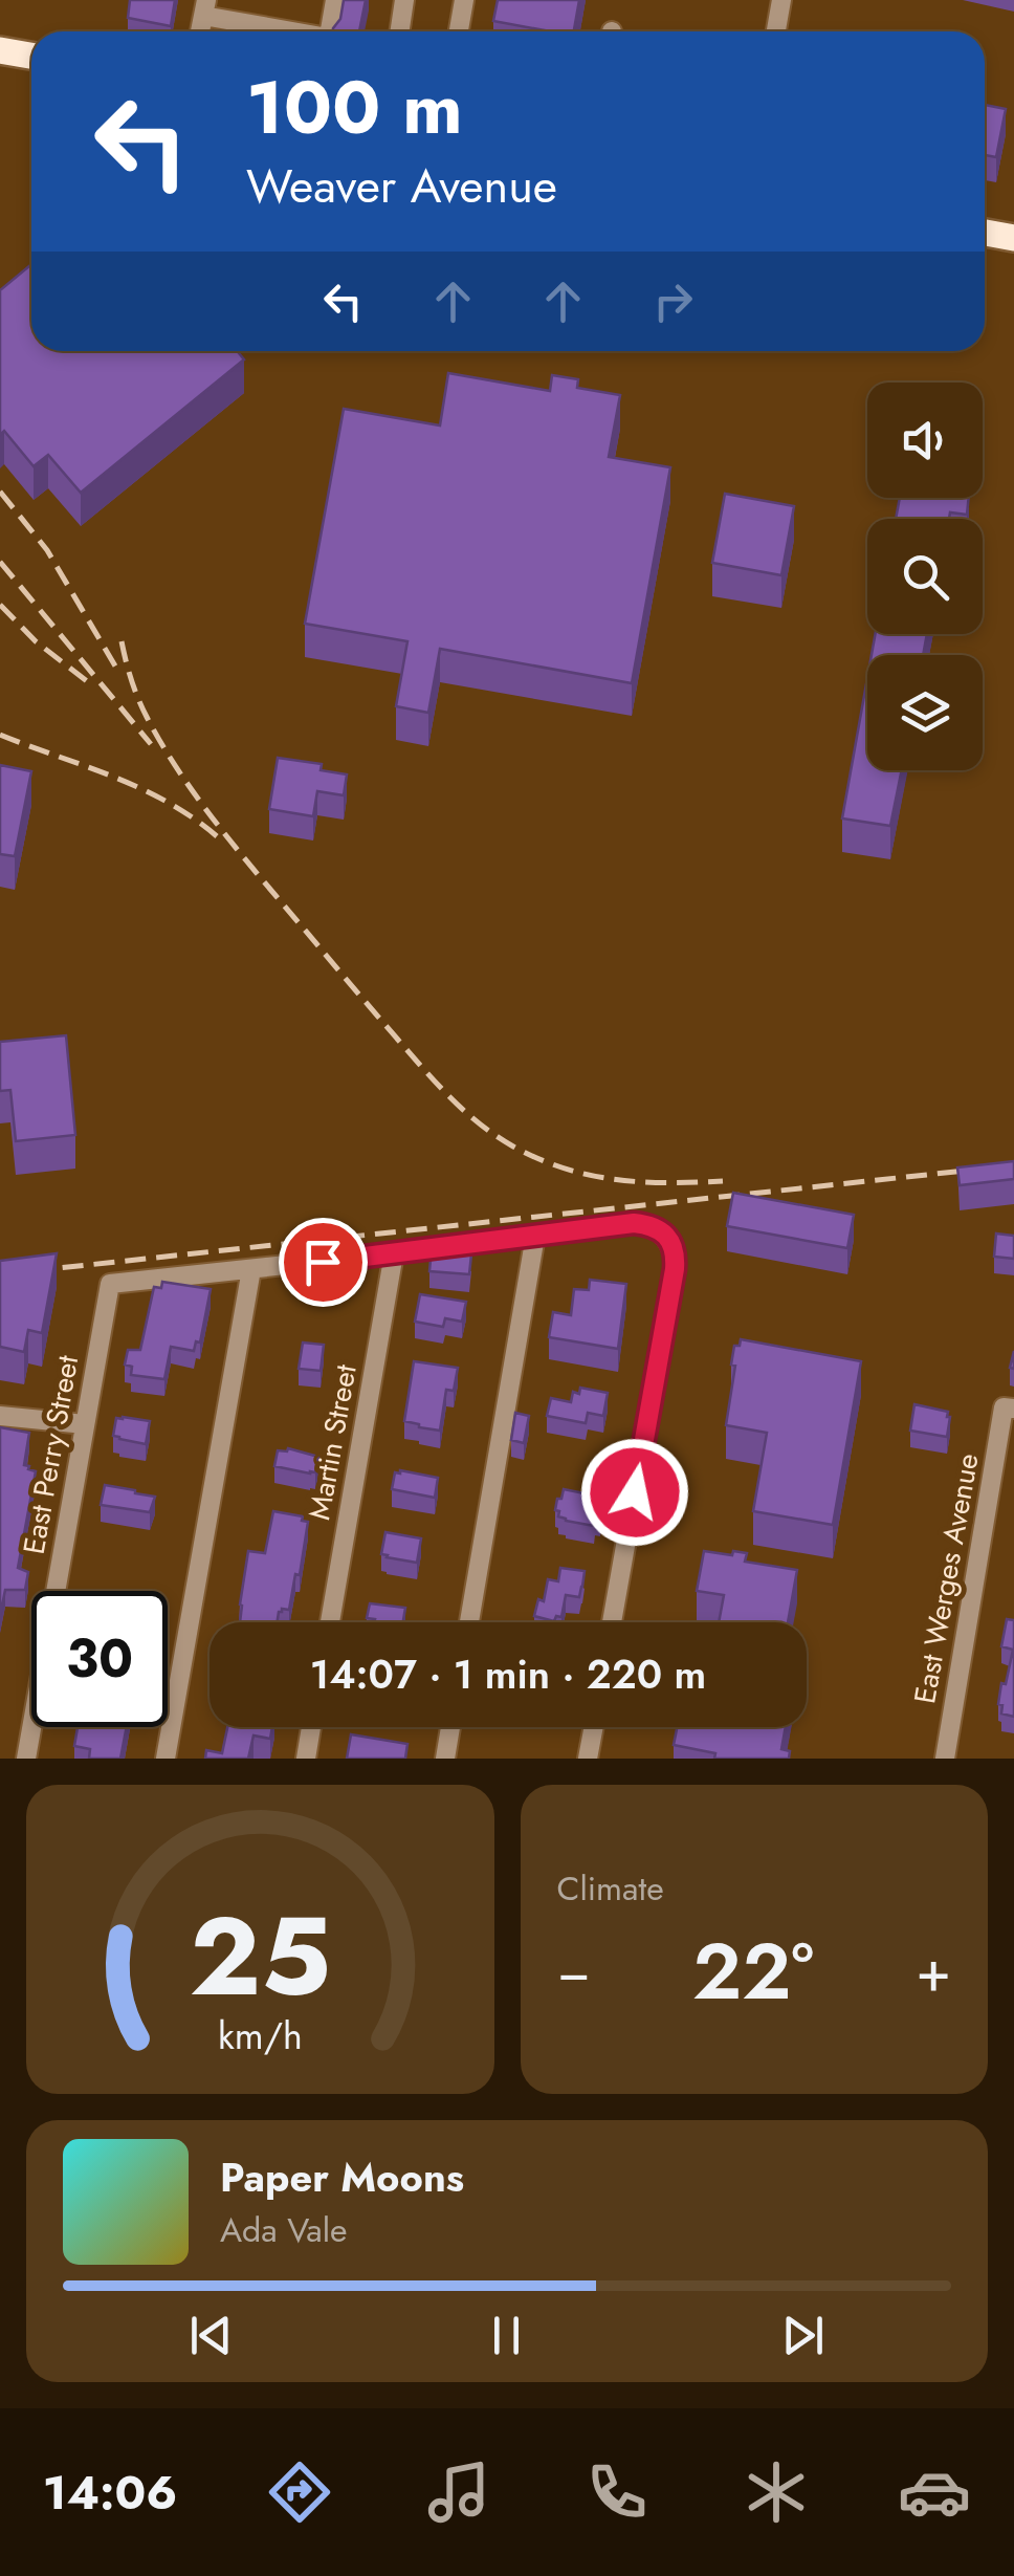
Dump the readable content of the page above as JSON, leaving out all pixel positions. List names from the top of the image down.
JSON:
{
  "streets": {
    "street": ["Martin Street", "East Perry Street", "East Werges Avenue"]
  },
  "page": {
    "turn": ["100 m", "Weaver Avenue"],
    "limit": "30",
    "trip": "14:07 · 1 min · 220 m",
    "tile": "Climate",
    "heat": ["−", "22°", "+"],
    "song": ["Paper Moons", "Ada Vale"],
    "tabs": "14:06",
    "gauge": ["25", "km/h"]
  }
}
